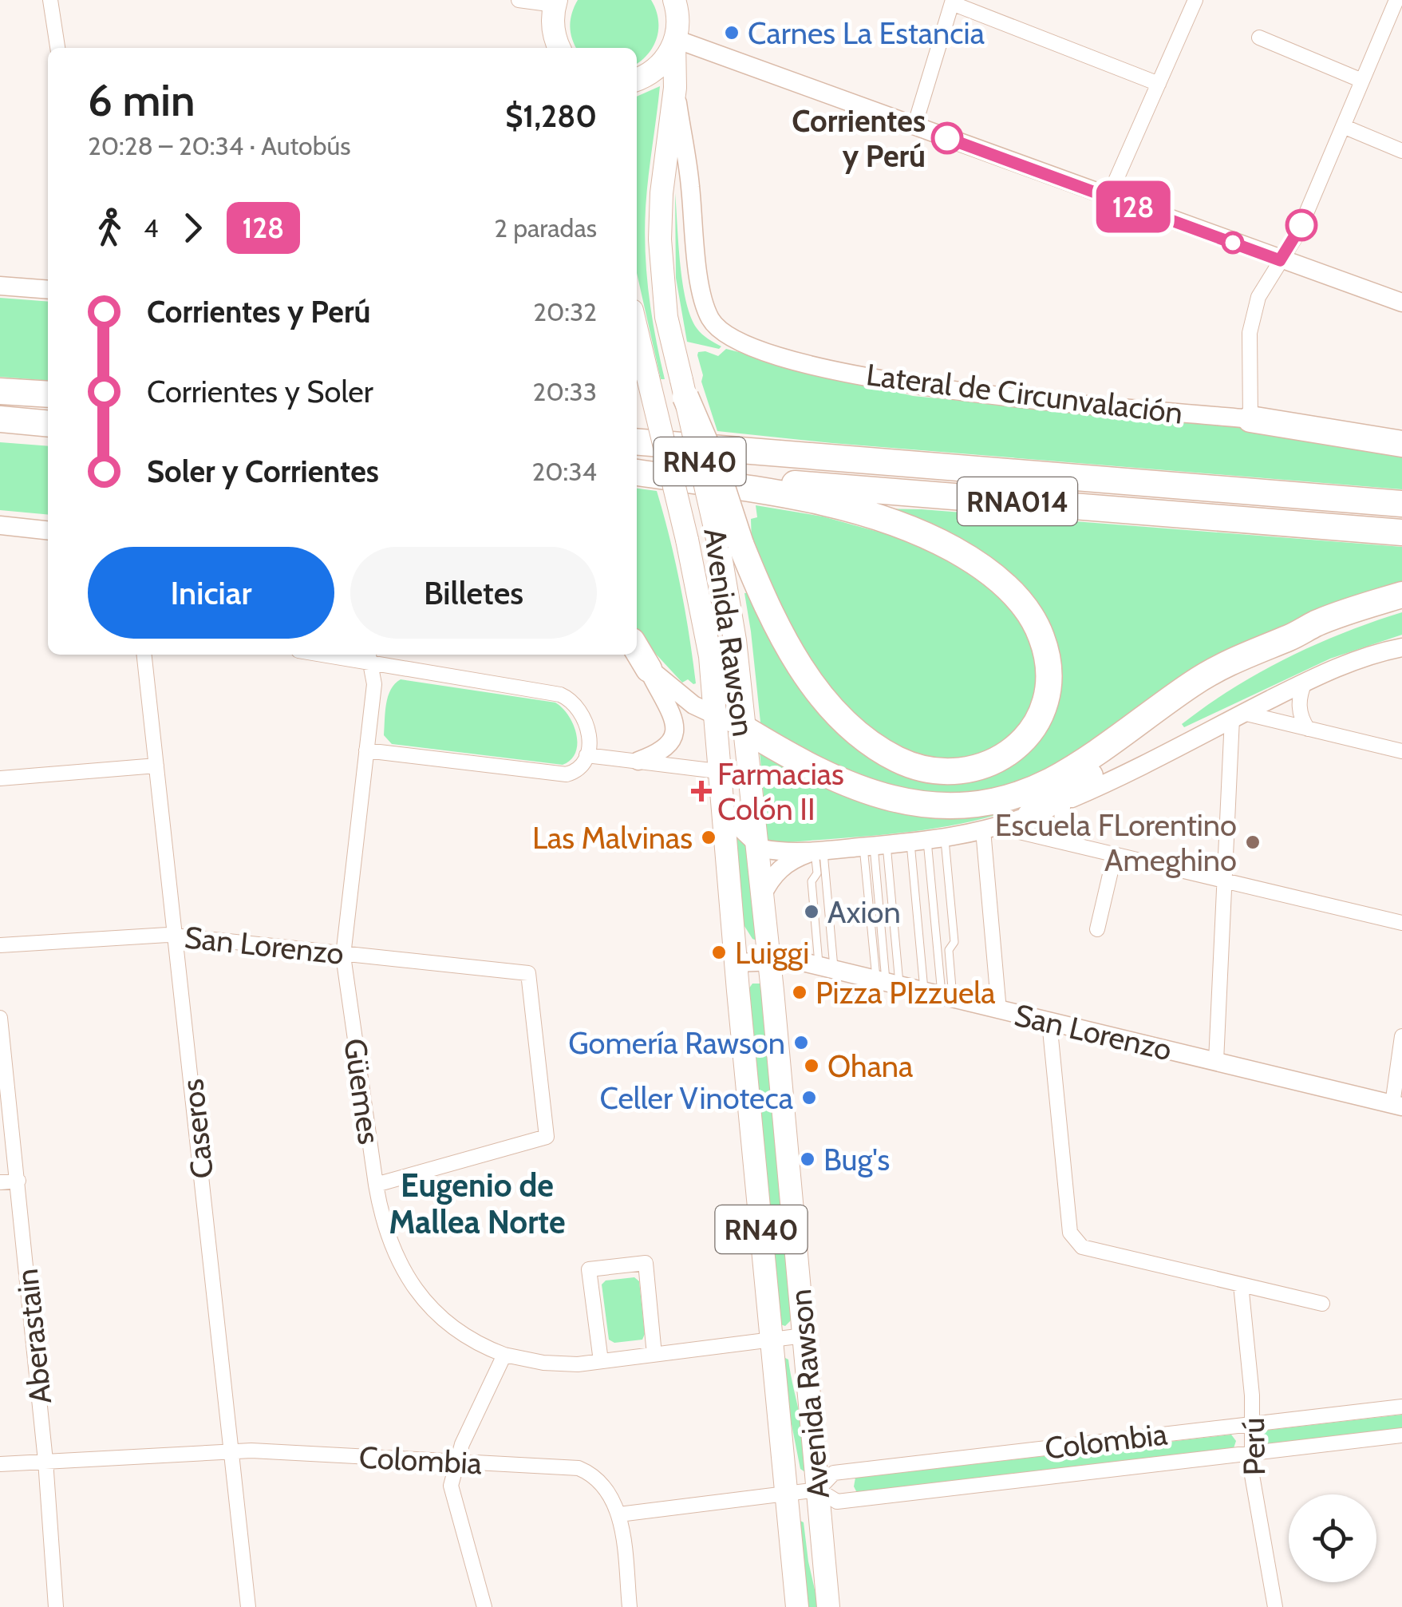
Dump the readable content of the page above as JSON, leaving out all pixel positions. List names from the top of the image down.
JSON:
{
  "streets": {
    "highway": ["RNA014"],
    "main road": ["RN40", "Avenida Rawson"],
    "street": [
      "Lateral de Circunvalación",
      "San Lorenzo",
      "Güemes",
      "Caseros",
      "Aberastain",
      "Colombia",
      "Perú"
    ]
  },
  "crossings": [
    ["Avenida Rawson", "San Lorenzo"],
    ["Avenida Rawson", "Güemes"],
    ["Avenida Rawson", "Colombia"],
    ["San Lorenzo", "Güemes"],
    ["San Lorenzo", "Caseros"],
    ["Caseros", "Colombia"],
    ["Aberastain", "Colombia"],
    ["Colombia", "Perú"]
  ],
  "districts": ["Eugenio de Mallea Norte"],
  "places": {
    "other": [
      "Carnes La Estancia",
      "Corrientes y Perú",
      "Las Malvinas",
      "Escuela FLorentino Ameghino",
      "Axion",
      "Luiggi",
      "Pizza PIzzuela",
      "Gomería Rawson",
      "Ohana",
      "Celler Vinoteca",
      "Bug's"
    ],
    "health": ["Farmacias Colón II"]
  },
  "lines": ["bus line 128"],
  "page": {
    "on_map": "128",
    "heading": ["6 min", "20:28 – 20:34 · Autobús", "$1,280"],
    "legs": ["4", "128", "2 paradas"],
    "list": [
      {
        "name": "Corrientes y Perú",
        "value": "20:32"
      },
      {
        "name": "Corrientes y Soler",
        "value": "20:33"
      },
      {
        "name": "Soler y Corrientes",
        "value": "20:34"
      }
    ],
    "buttons": ["Iniciar", "Billetes"]
  }
}
